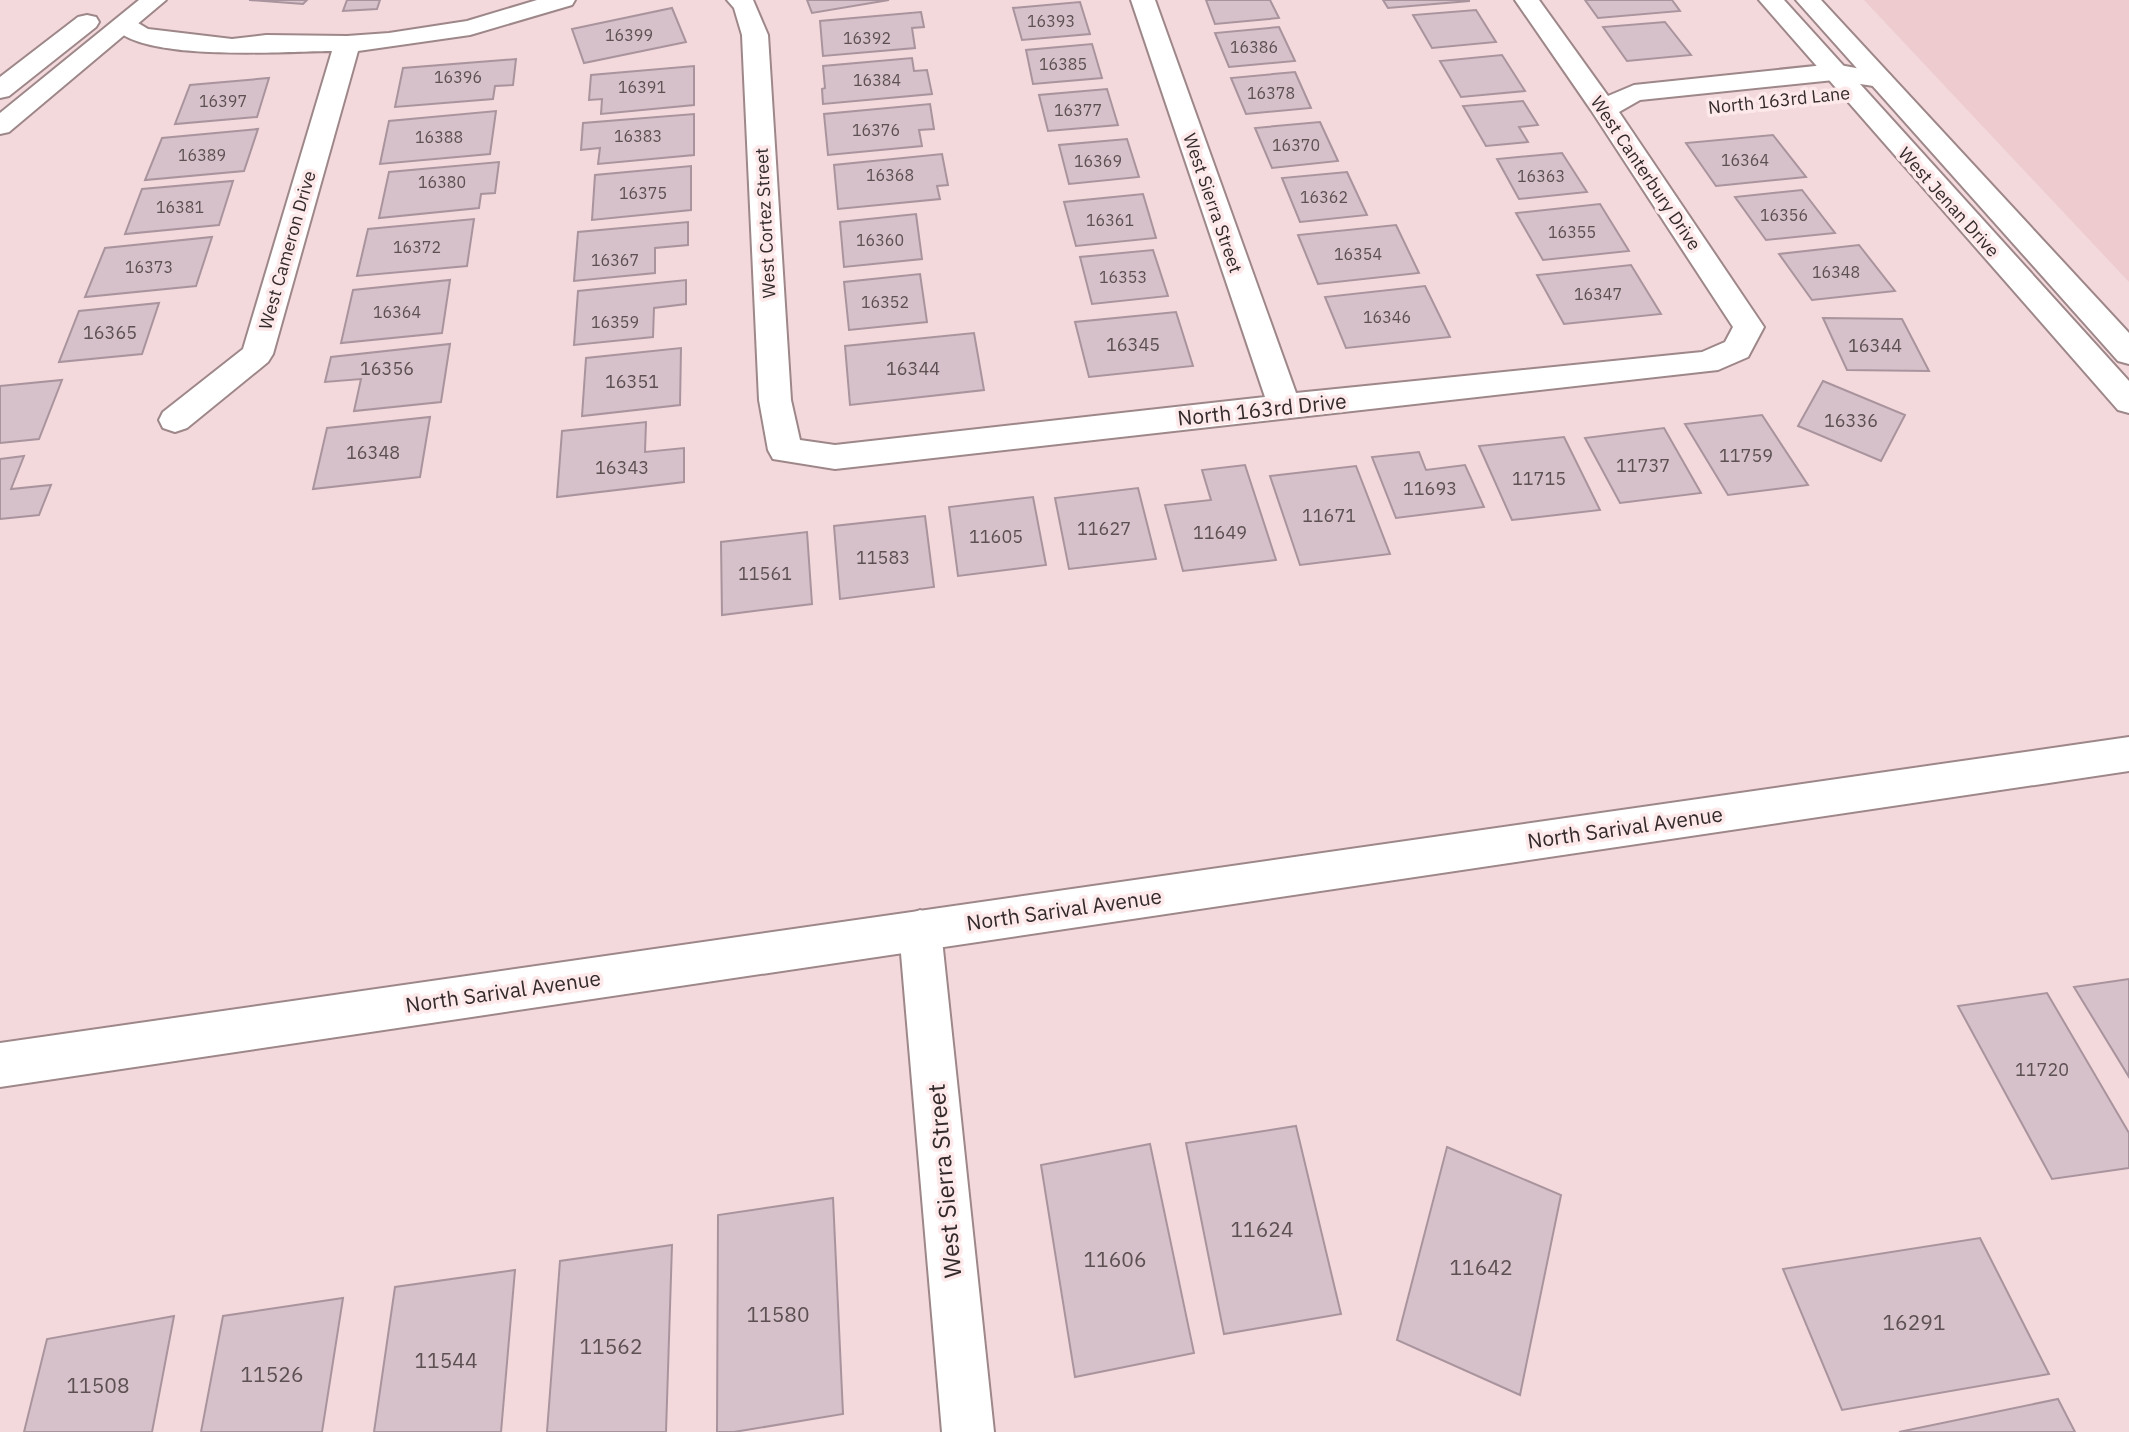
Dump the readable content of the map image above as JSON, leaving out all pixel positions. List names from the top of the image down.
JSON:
{
  "streets": {
    "street": [
      "North 163rd Lane",
      "West Canterbury Drive",
      "West Jenan Drive",
      "West Sierra Street",
      "West Cortez Street",
      "West Cameron Drive",
      "North 163rd Drive",
      "North Sarival Avenue"
    ]
  },
  "crossings": [
    ["North 163rd Lane", "West Canterbury Drive"],
    ["North 163rd Lane", "West Jenan Drive"],
    ["West Canterbury Drive", "North 163rd Drive"],
    ["West Sierra Street", "North 163rd Drive"],
    ["West Sierra Street", "North Sarival Avenue"],
    ["West Cortez Street", "North 163rd Drive"]
  ],
  "house_numbers": [
    "16393",
    "16399",
    "16392",
    "16386",
    "16385",
    "16396",
    "16384",
    "16391",
    "16378",
    "16397",
    "16377",
    "16376",
    "16383",
    "16388",
    "16370",
    "16389",
    "16364",
    "16369",
    "16368",
    "16363",
    "16380",
    "16375",
    "16362",
    "16381",
    "16356",
    "16361",
    "16355",
    "16360",
    "16372",
    "16354",
    "16367",
    "16373",
    "16348",
    "16353",
    "16347",
    "16352",
    "16364",
    "16346",
    "16359",
    "16365",
    "16345",
    "16344",
    "16356",
    "16344",
    "16351",
    "16336",
    "16348",
    "11759",
    "11737",
    "16343",
    "11715",
    "11693",
    "11671",
    "11627",
    "11649",
    "11605",
    "11583",
    "11561",
    "11720",
    "11624",
    "11606",
    "11642",
    "11580",
    "16291",
    "11562",
    "11544",
    "11526",
    "11508"
  ]
}
